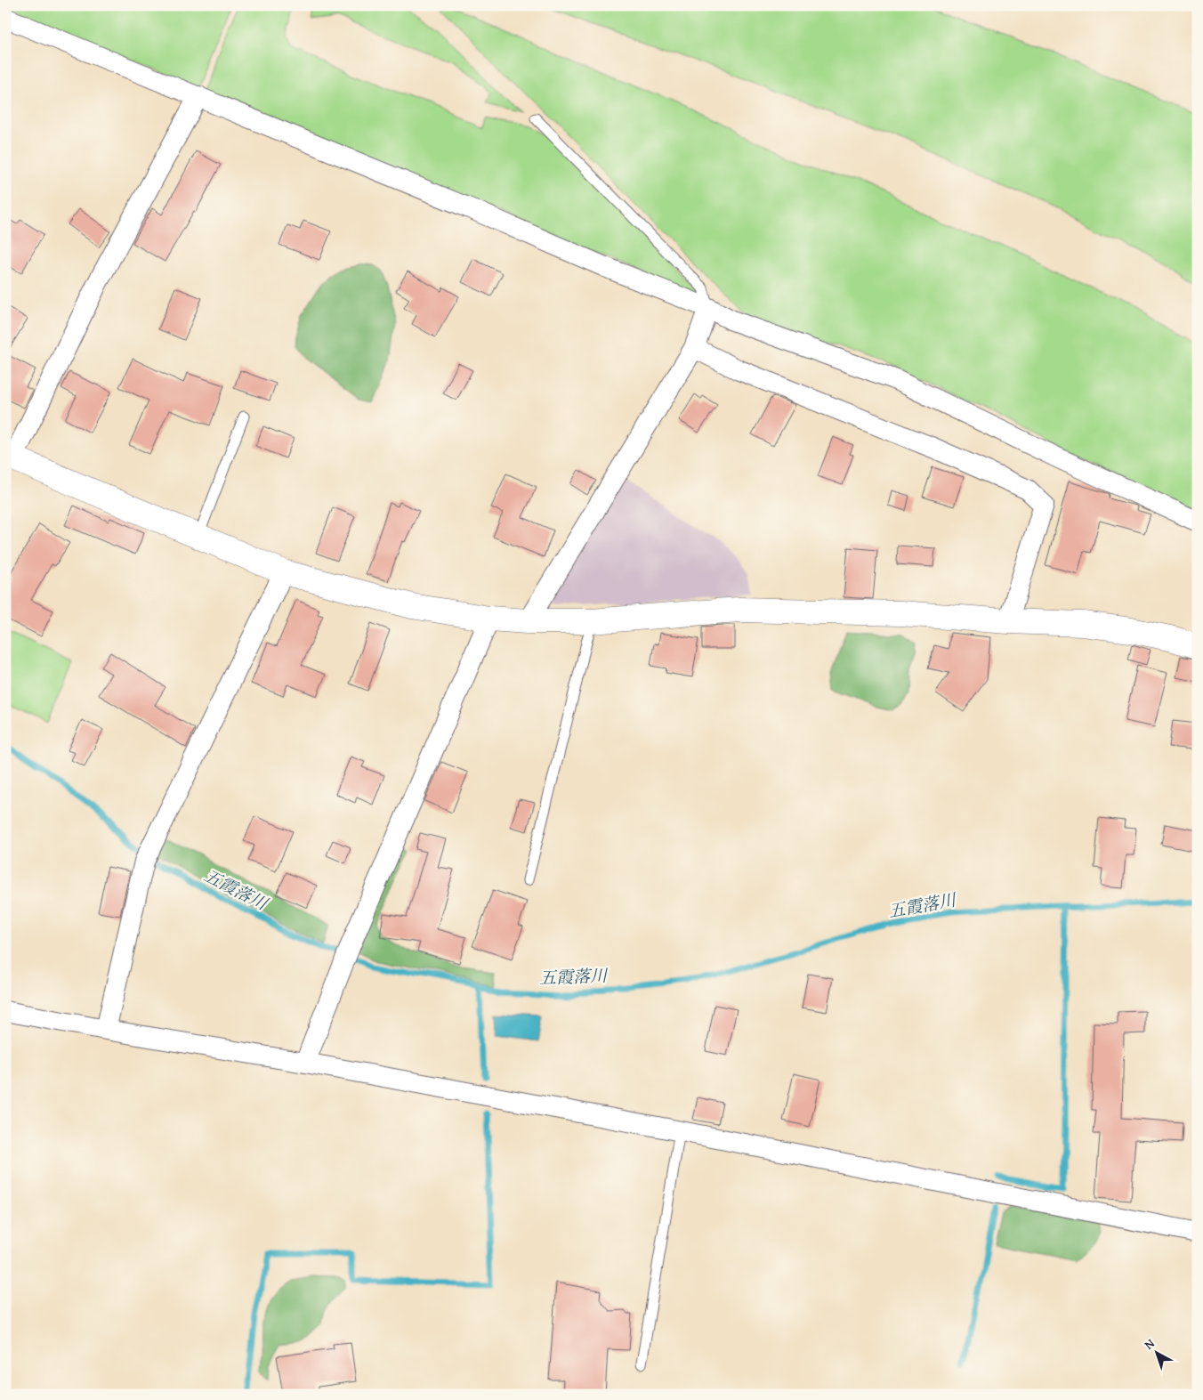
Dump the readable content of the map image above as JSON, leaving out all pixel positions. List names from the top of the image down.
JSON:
{
  "water": ["五霞落川"],
  "north": "top left"
}
